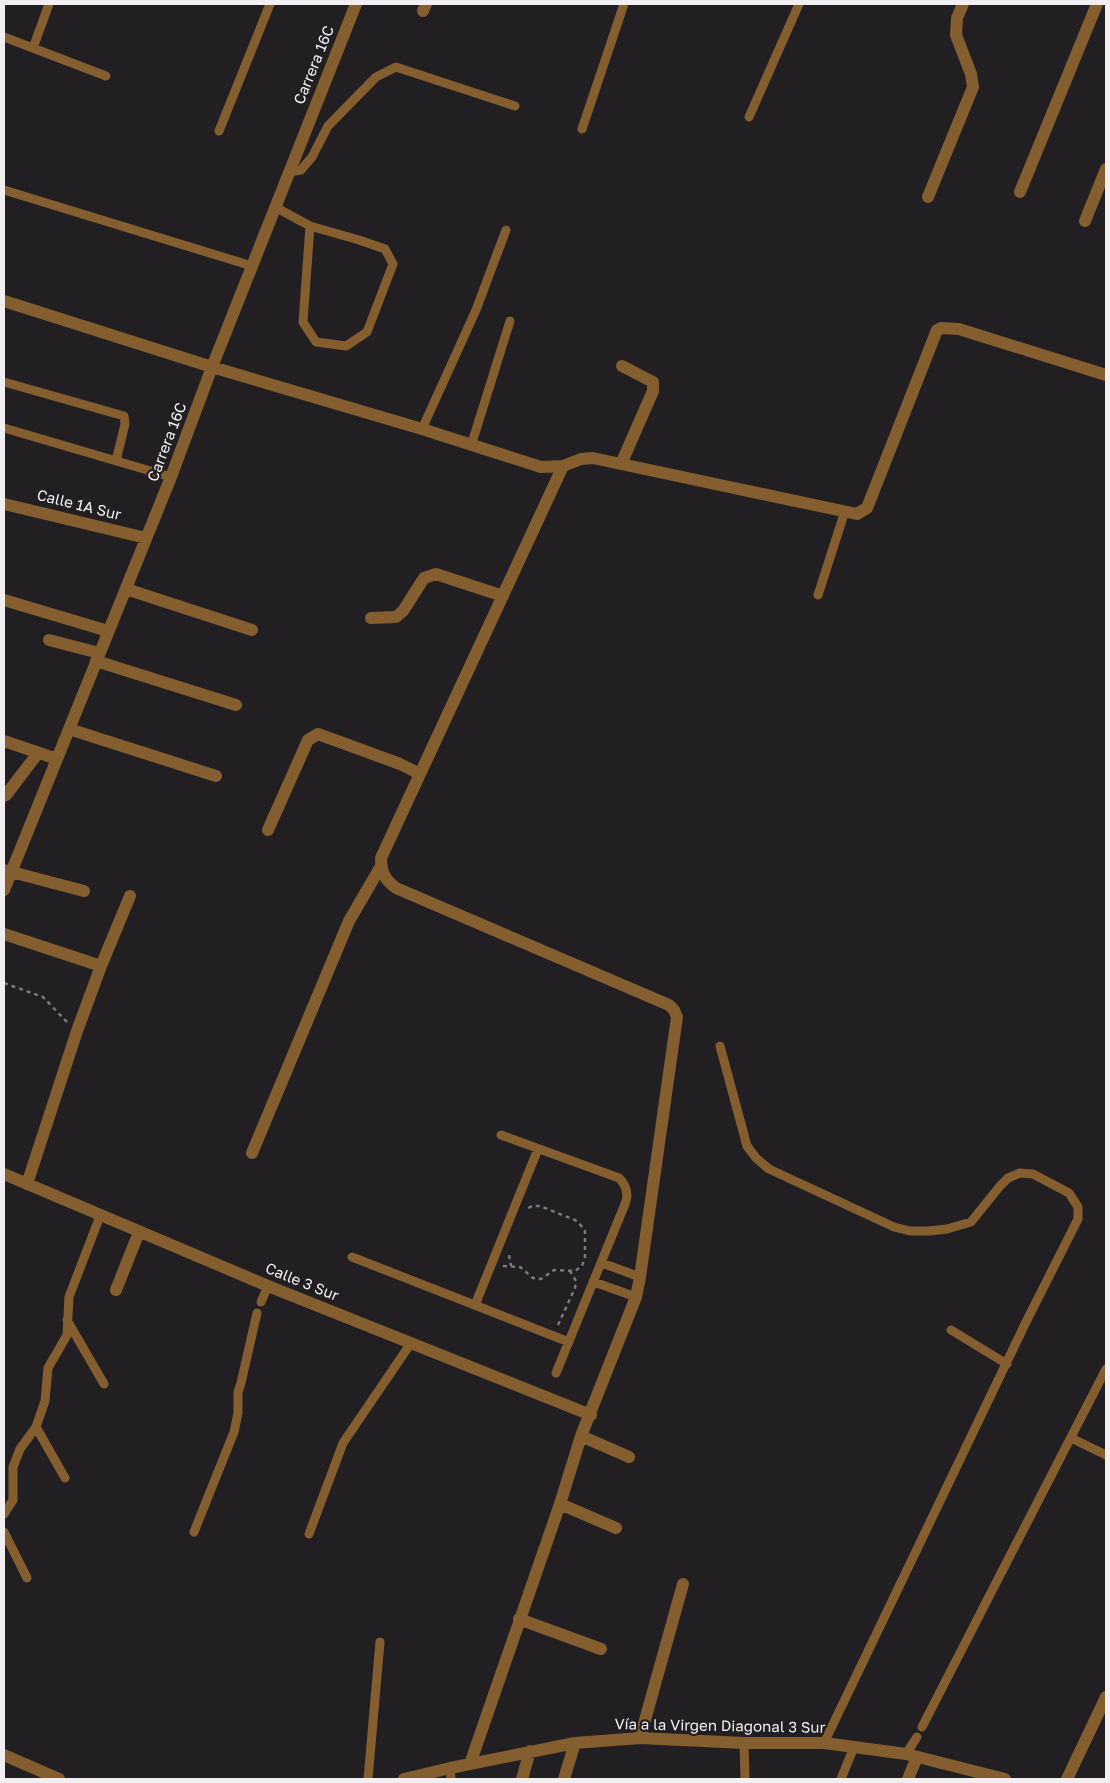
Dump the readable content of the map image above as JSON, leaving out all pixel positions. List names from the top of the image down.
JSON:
{
  "streets": {
    "street": [
      "Carrera 16C",
      "Calle 1A Sur",
      "Calle 3 Sur",
      "Vía a la Virgen Diagonal 3 Sur"
    ]
  },
  "crossings": [
    ["Carrera 16C", "Calle 1A Sur"]
  ]
}
